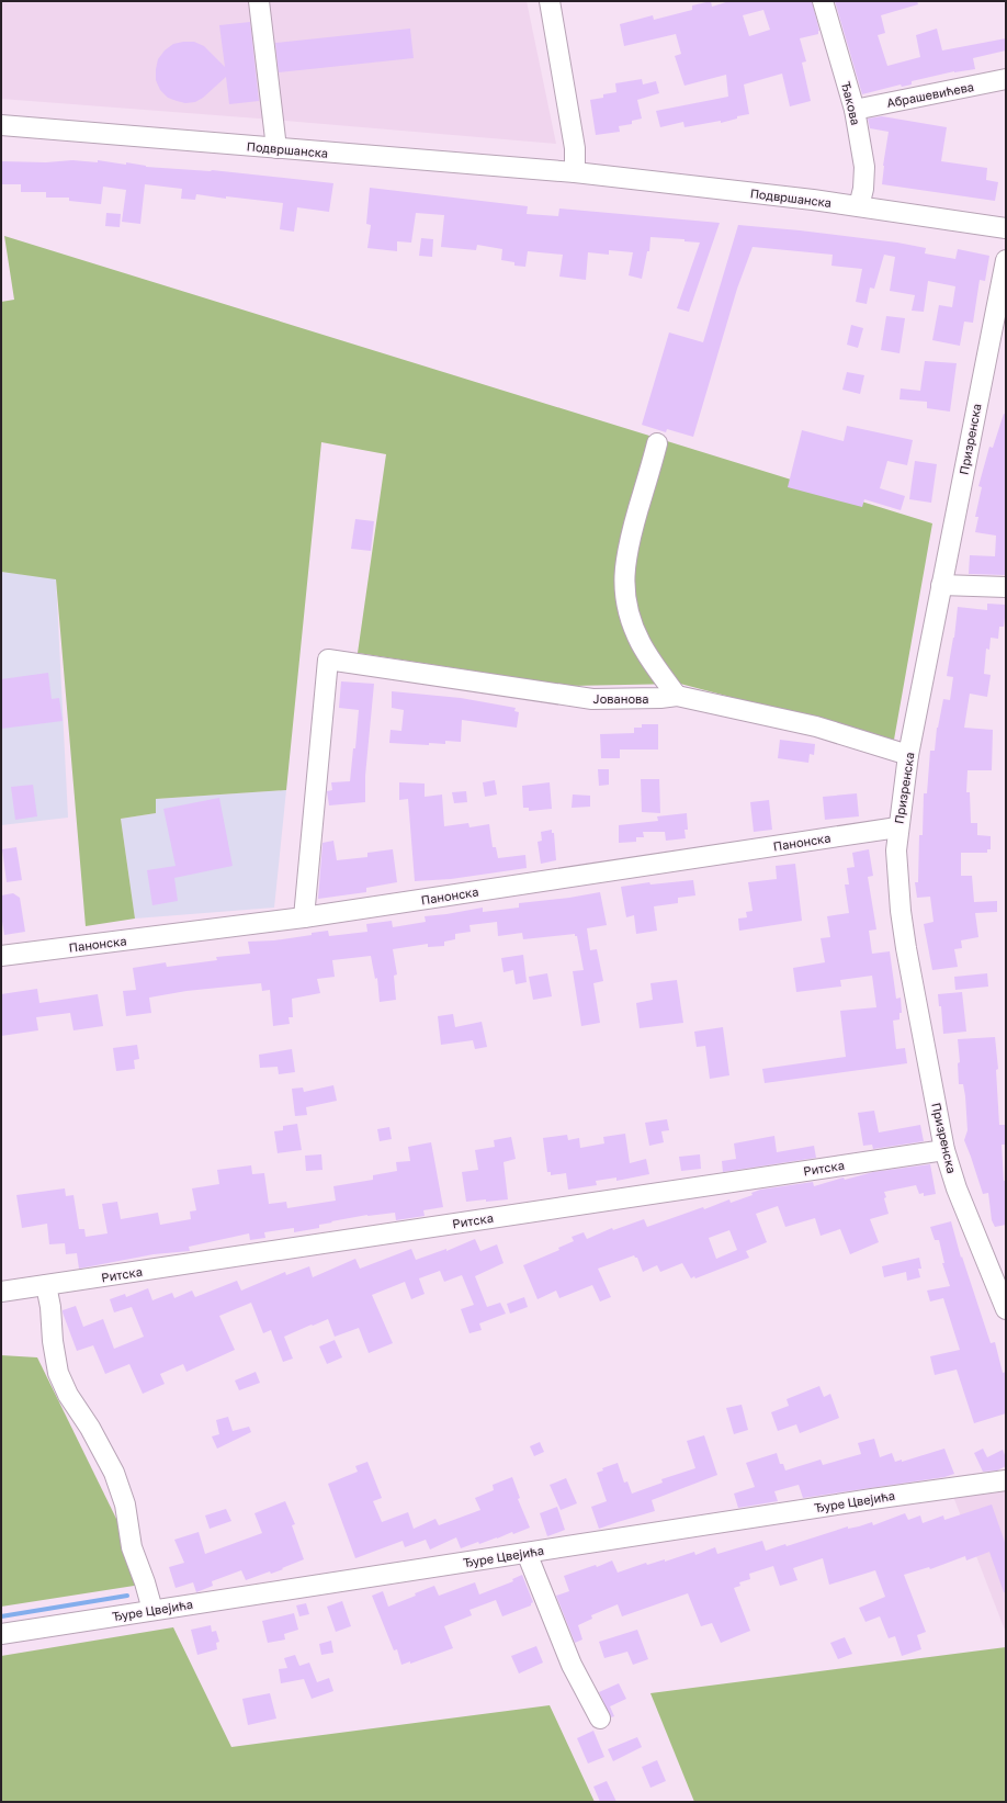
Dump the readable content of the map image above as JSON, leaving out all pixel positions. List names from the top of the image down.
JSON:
{
  "streets": {
    "street": [
      "Абрашевићева",
      "Ђакова",
      "Подвршанска",
      "Призренска",
      "Јованова",
      "Панонска",
      "Ритска",
      "Ђуре Цвејића"
    ]
  },
  "crossings": [
    ["Абрашевићева", "Ђакова"],
    ["Ђакова", "Подвршанска"],
    ["Призренска", "Јованова"],
    ["Призренска", "Панонска"],
    ["Призренска", "Ритска"],
    ["Јованова", "Панонска"]
  ]
}
